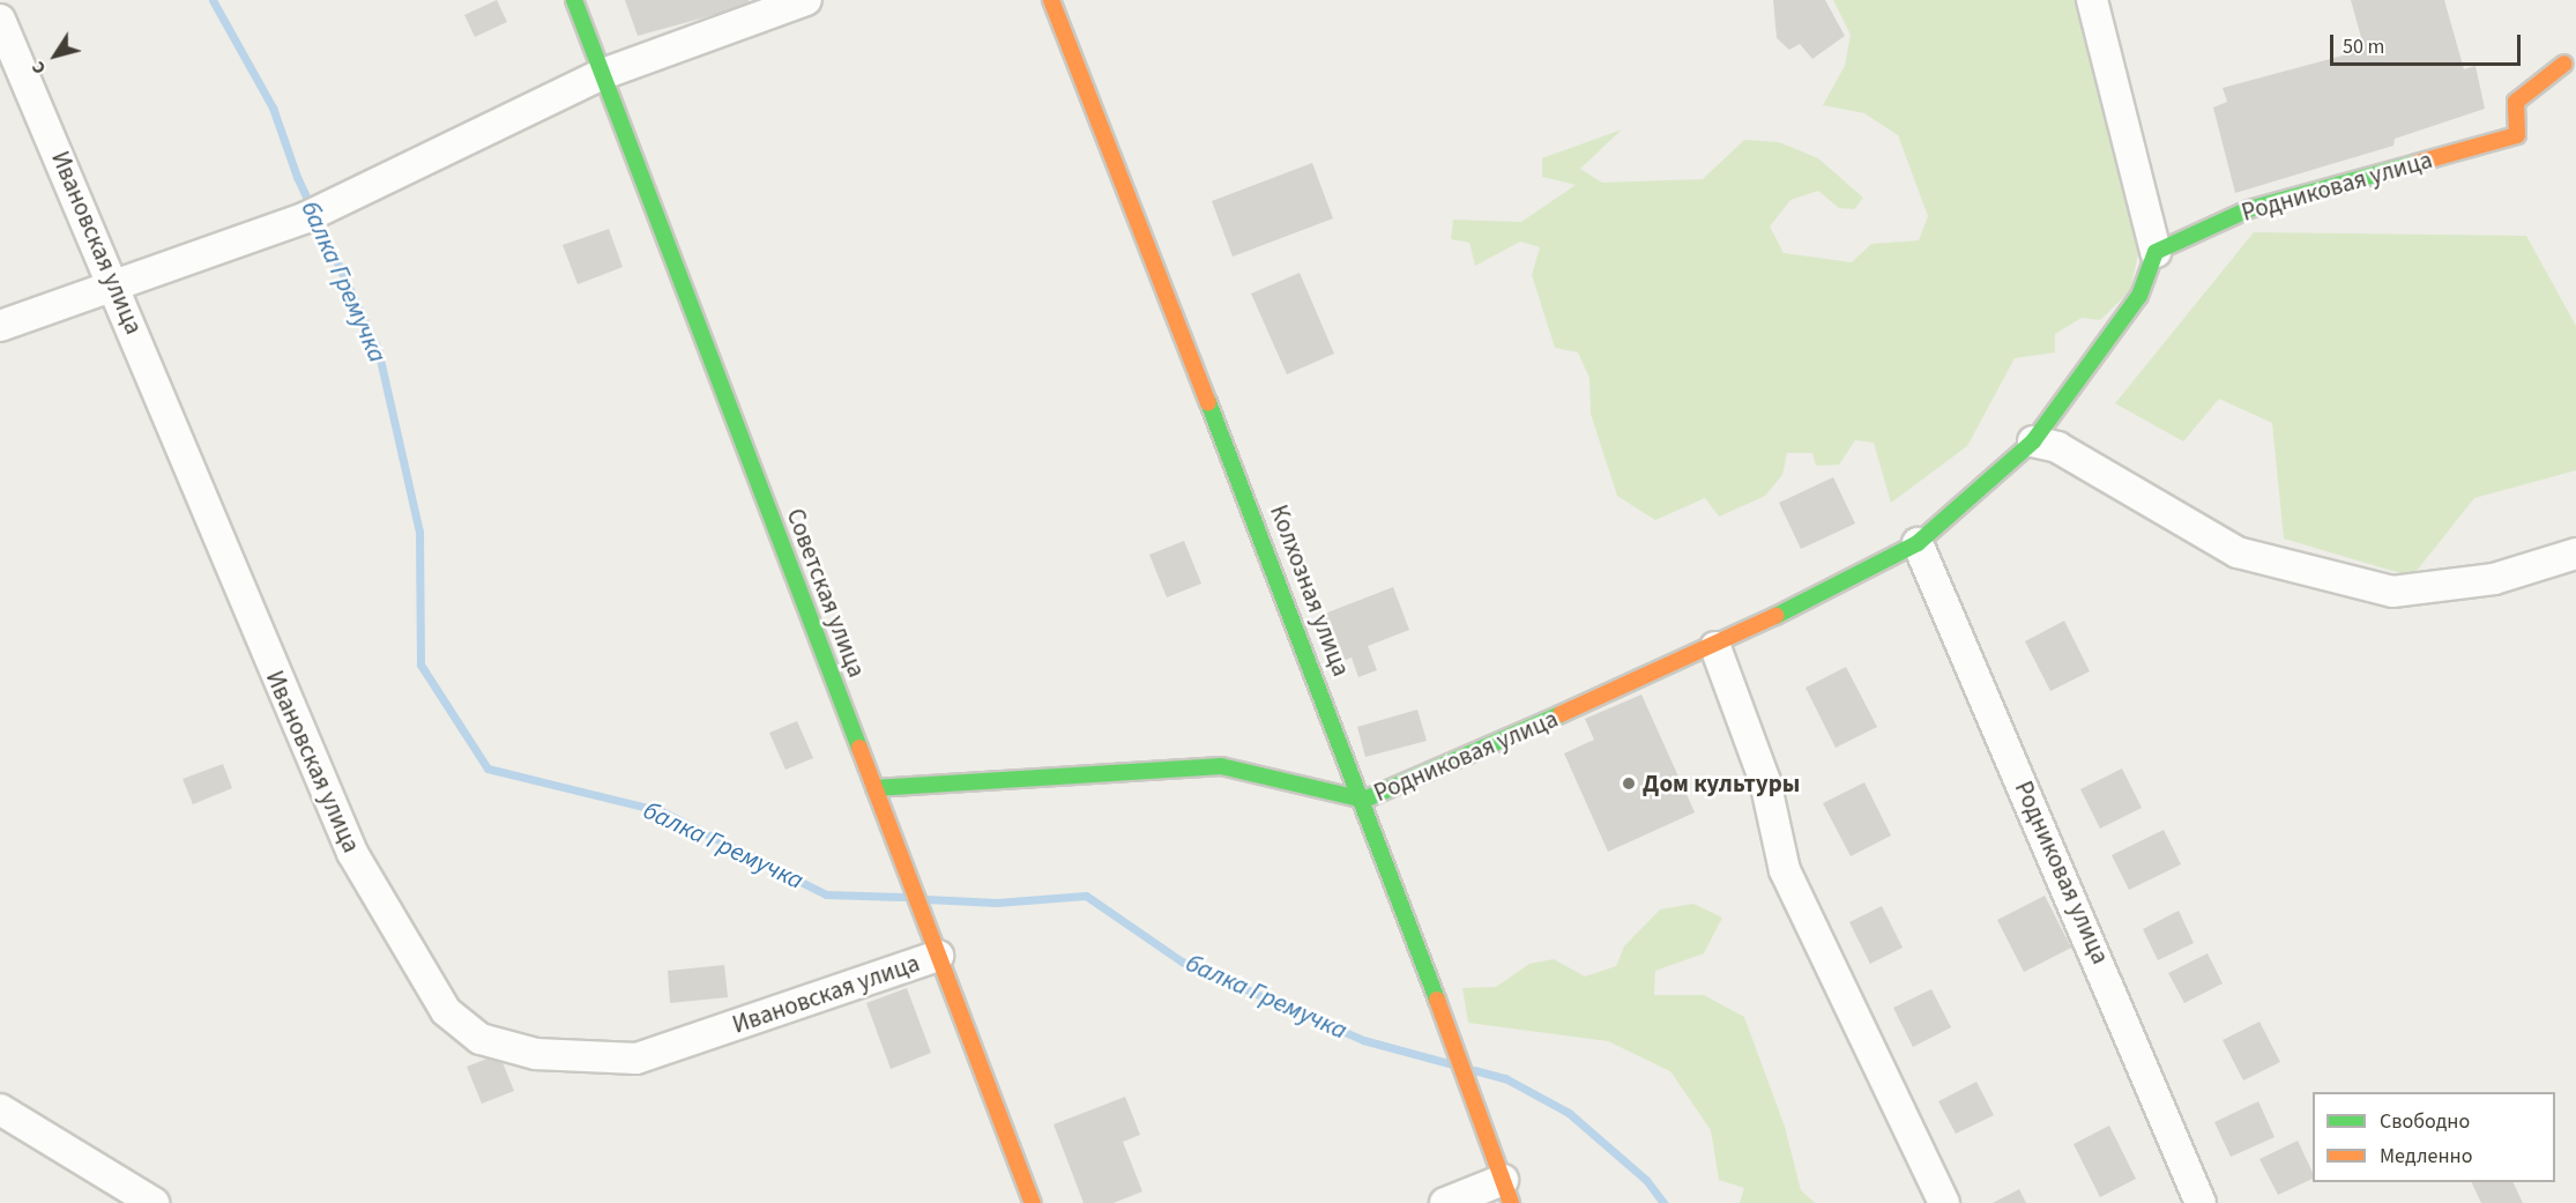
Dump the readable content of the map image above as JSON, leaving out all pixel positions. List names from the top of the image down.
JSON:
{
  "streets": {
    "street": [
      "Родниковая улица",
      "Ивановская улица",
      "Колхозная улица",
      "Советская улица"
    ]
  },
  "crossings": [
    ["Родниковая улица", "Колхозная улица"],
    ["Родниковая улица", "Советская улица"],
    ["Ивановская улица", "Советская улица"]
  ],
  "water": ["балка Гремучка"],
  "places": ["Дом культуры"],
  "legend": ["Свободно", "Медленно"],
  "scale_bar": "50 m",
  "north": "bottom left"
}
